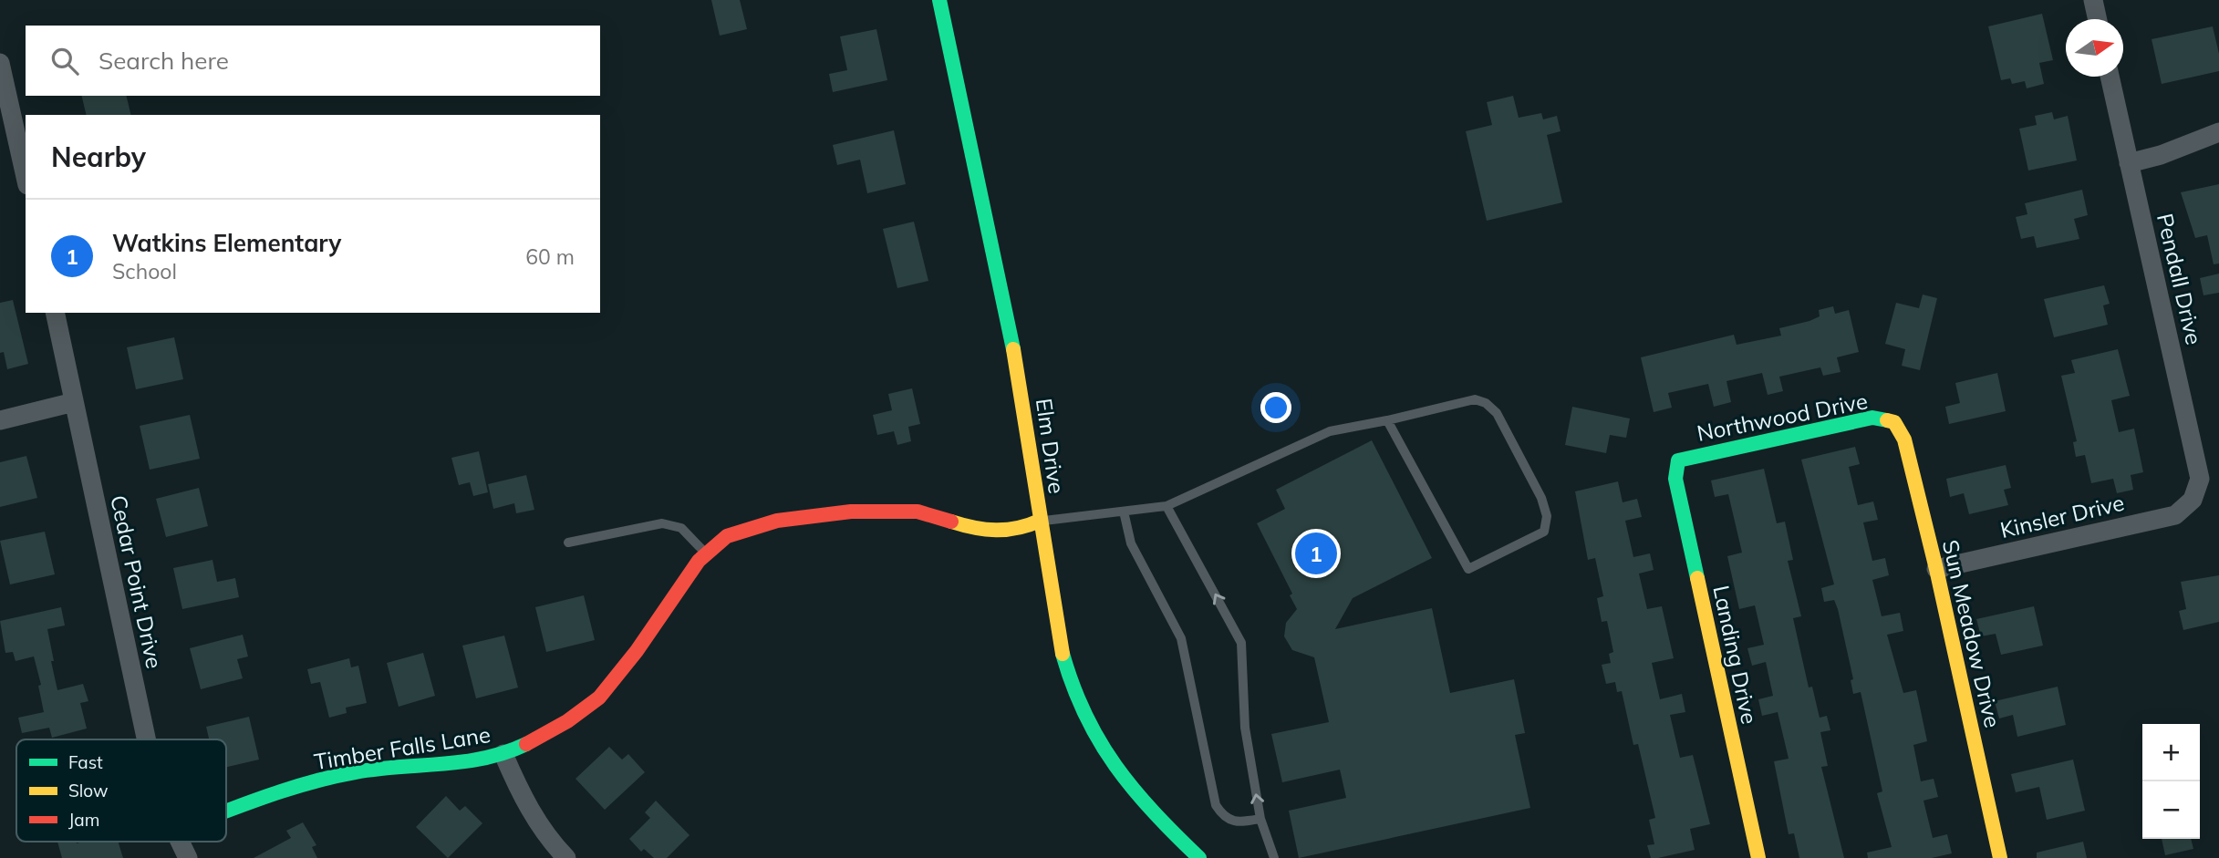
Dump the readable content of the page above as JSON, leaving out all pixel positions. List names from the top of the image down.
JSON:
{
  "streets": {
    "street": [
      "Pendall Drive",
      "Northwood Drive",
      "Elm Drive",
      "Kinsler Drive",
      "Cedar Point Drive",
      "Sun Meadow Drive",
      "Landing Drive",
      "Timber Falls Lane"
    ]
  },
  "crossings": [
    ["Pendall Drive", "Kinsler Drive"],
    ["Northwood Drive", "Sun Meadow Drive"],
    ["Northwood Drive", "Landing Drive"],
    ["Elm Drive", "Timber Falls Lane"],
    ["Kinsler Drive", "Sun Meadow Drive"]
  ],
  "legend": ["Fast", "Slow", "Jam"],
  "north": "right",
  "page": {
    "search": "Search here",
    "heading": "Nearby",
    "list": [
      {
        "mark": "1",
        "name": "Watkins Elementary",
        "note": "School",
        "value": "60 m"
      }
    ],
    "pins": "1",
    "map_buttons": ["+", "−"]
  }
}
